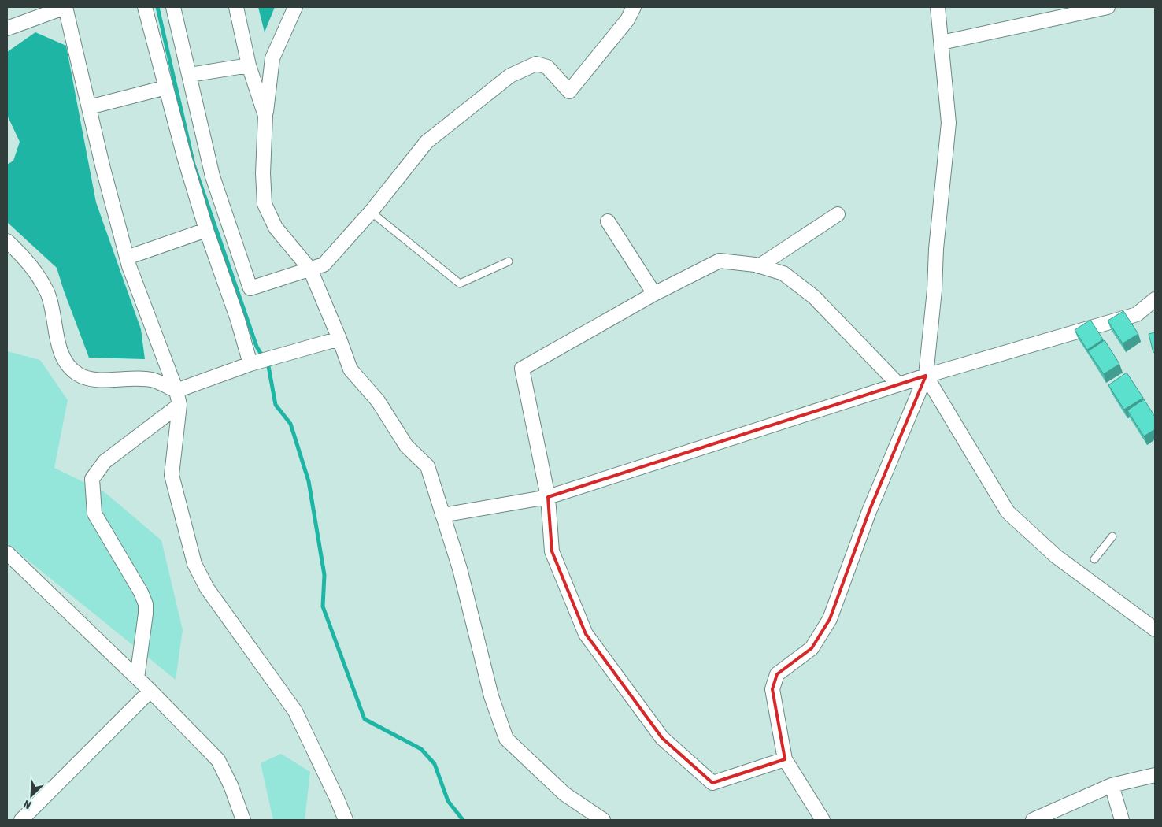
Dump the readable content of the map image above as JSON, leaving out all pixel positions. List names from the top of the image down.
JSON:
{
  "north": "bottom left"
}
